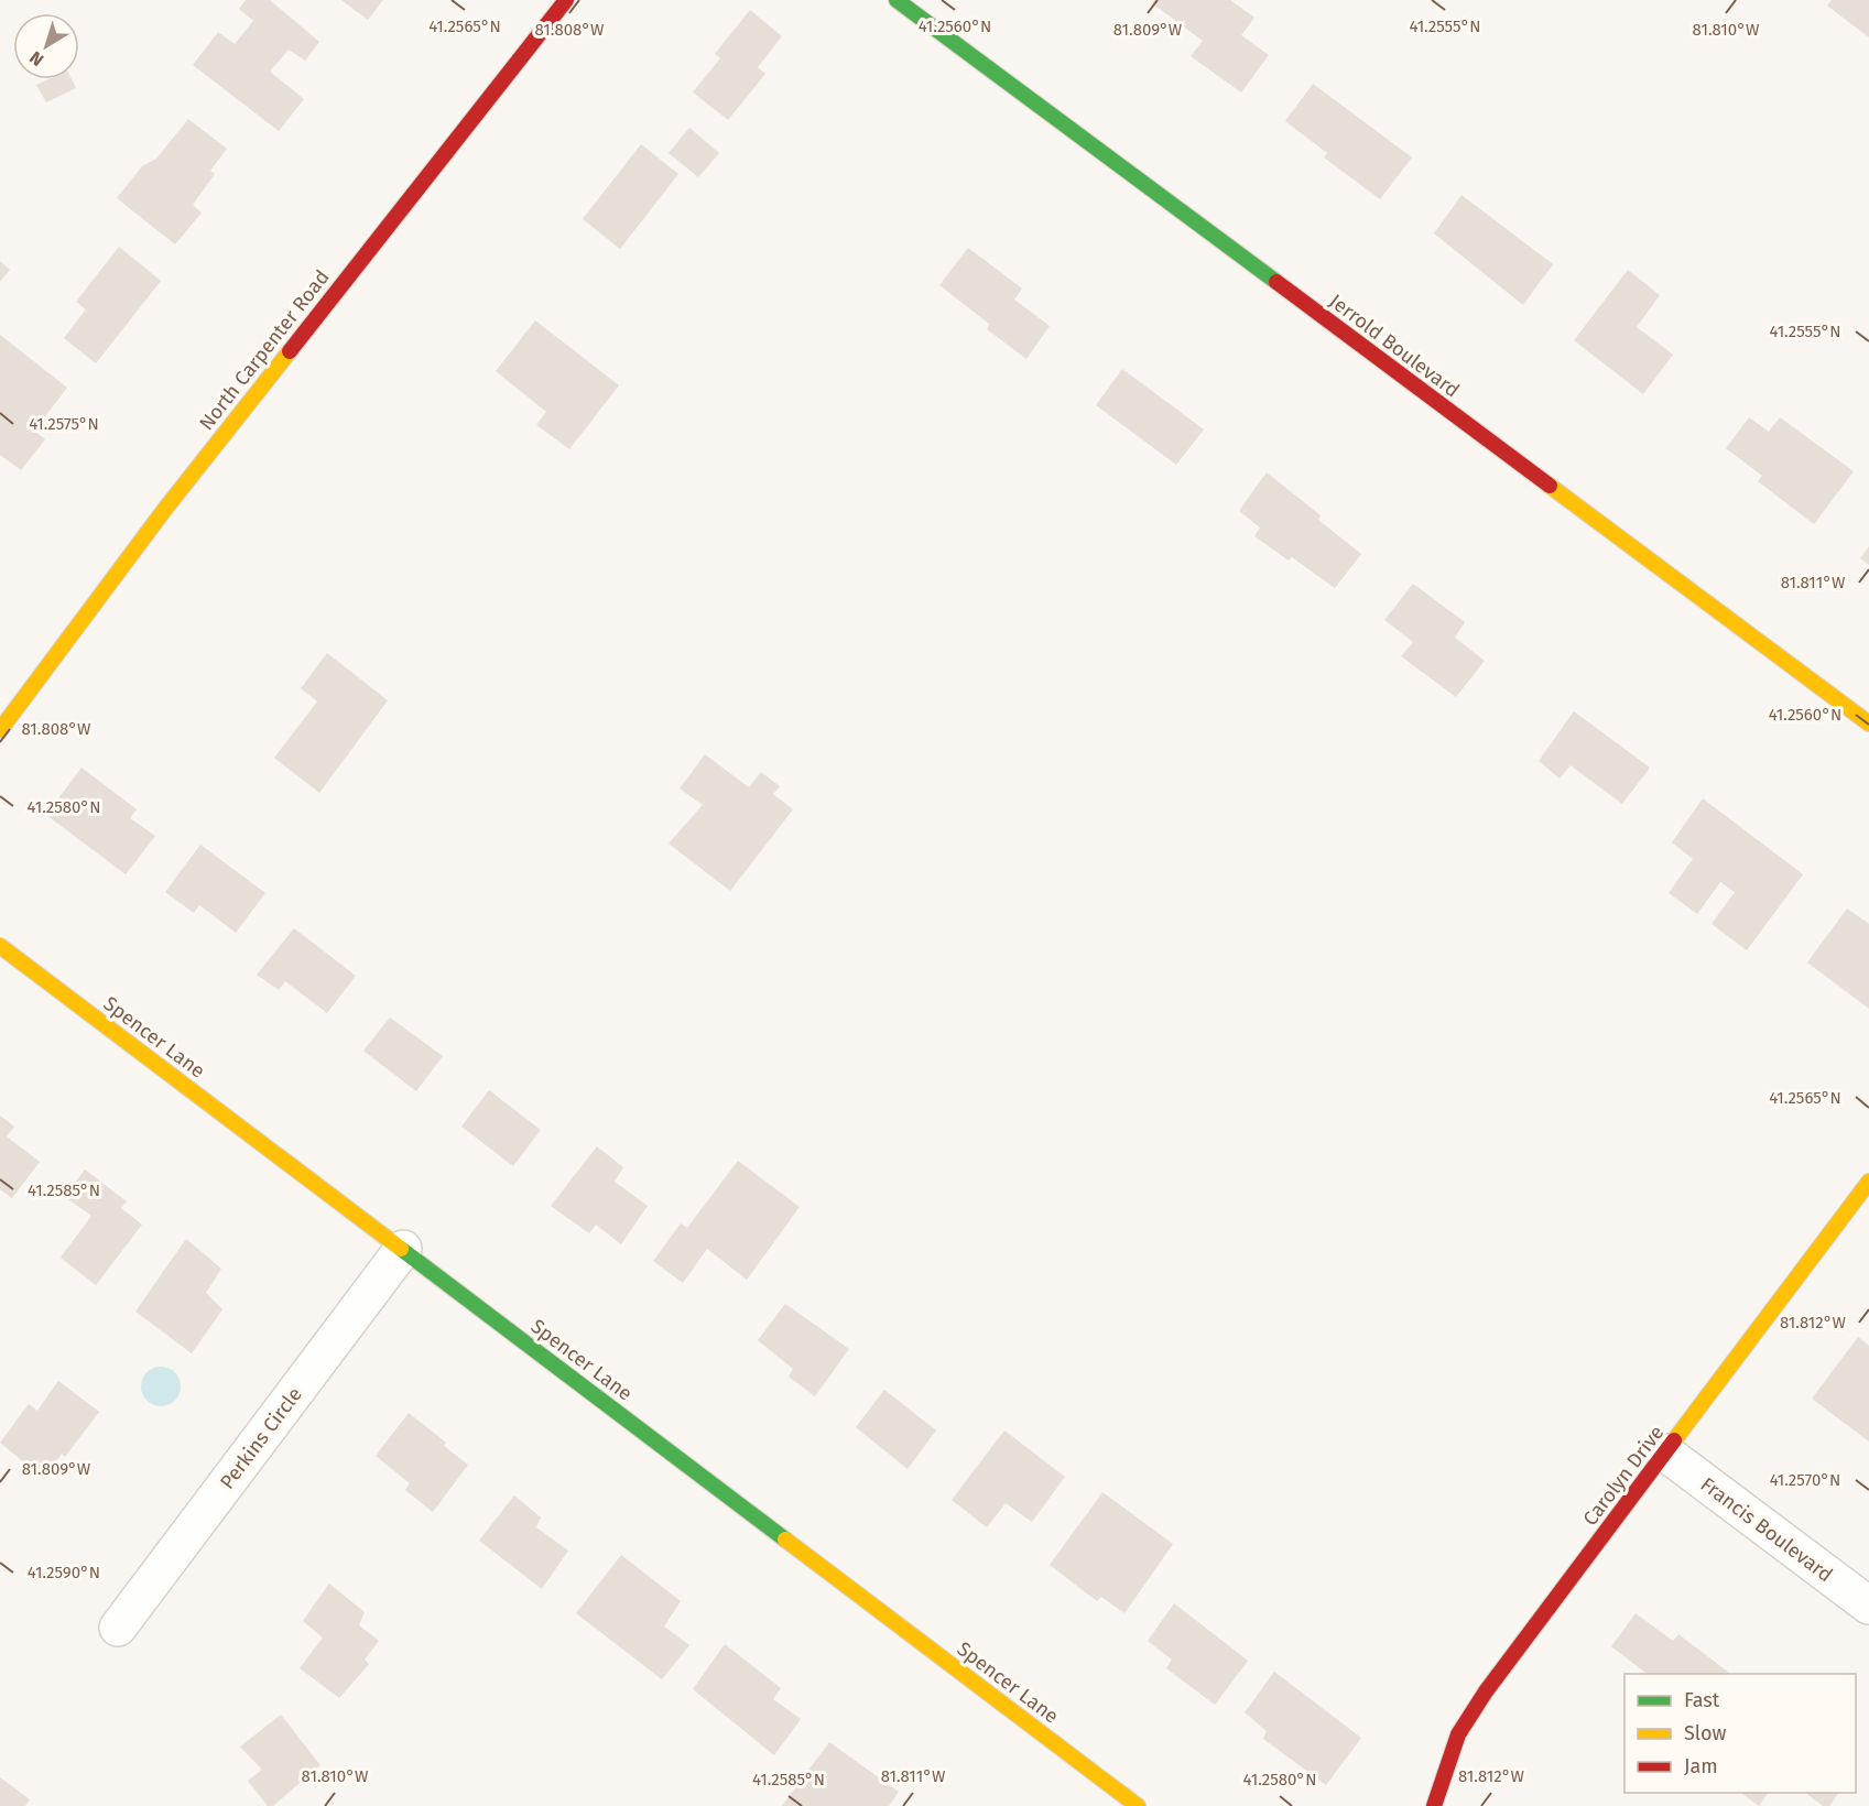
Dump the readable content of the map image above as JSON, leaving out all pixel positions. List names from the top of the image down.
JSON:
{
  "streets": {
    "street": [
      "Jerrold Boulevard",
      "North Carpenter Road",
      "Spencer Lane",
      "Perkins Circle",
      "Carolyn Drive",
      "Francis Boulevard"
    ]
  },
  "crossings": [
    ["Spencer Lane", "Perkins Circle"],
    ["Carolyn Drive", "Francis Boulevard"]
  ],
  "legend": ["Fast", "Slow", "Jam"],
  "north": "bottom left",
  "coordinates": [
    "41.2565°N",
    "41.2560°N",
    "41.2555°N",
    "81.809°W",
    "81.808°W",
    "81.810°W",
    "41.2575°N",
    "81.811°W",
    "41.2580°N",
    "41.2585°N",
    "81.812°W",
    "41.2570°N",
    "41.2590°N"
  ]
}
